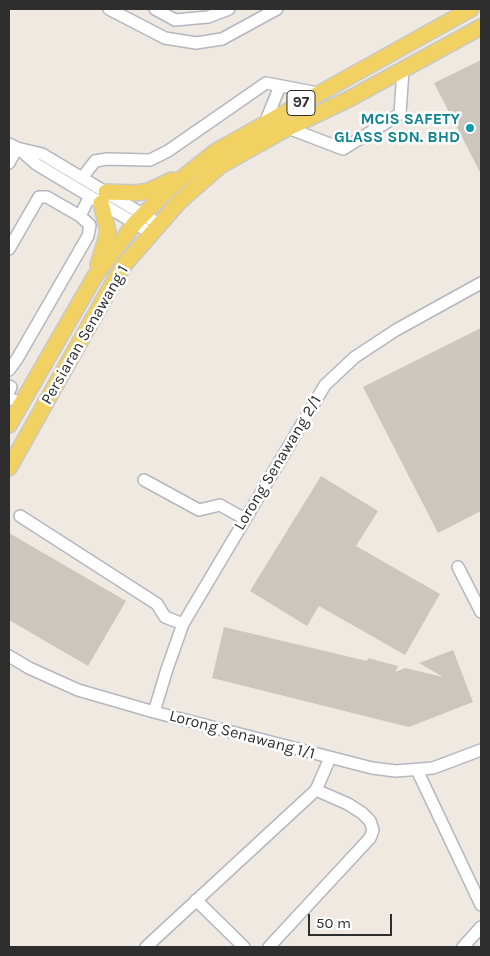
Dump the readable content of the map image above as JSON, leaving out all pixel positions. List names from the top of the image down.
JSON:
{
  "streets": {
    "main road": ["97", "Persiaran Senawang 1"],
    "street": ["Lorong Senawang 2/1", "Lorong Senawang 1/1"]
  },
  "crossings": [
    ["Lorong Senawang 2/1", "Lorong Senawang 1/1"]
  ],
  "places": ["MCIS SAFETY GLASS SDN. BHD"],
  "scale_bar": "50 m"
}
